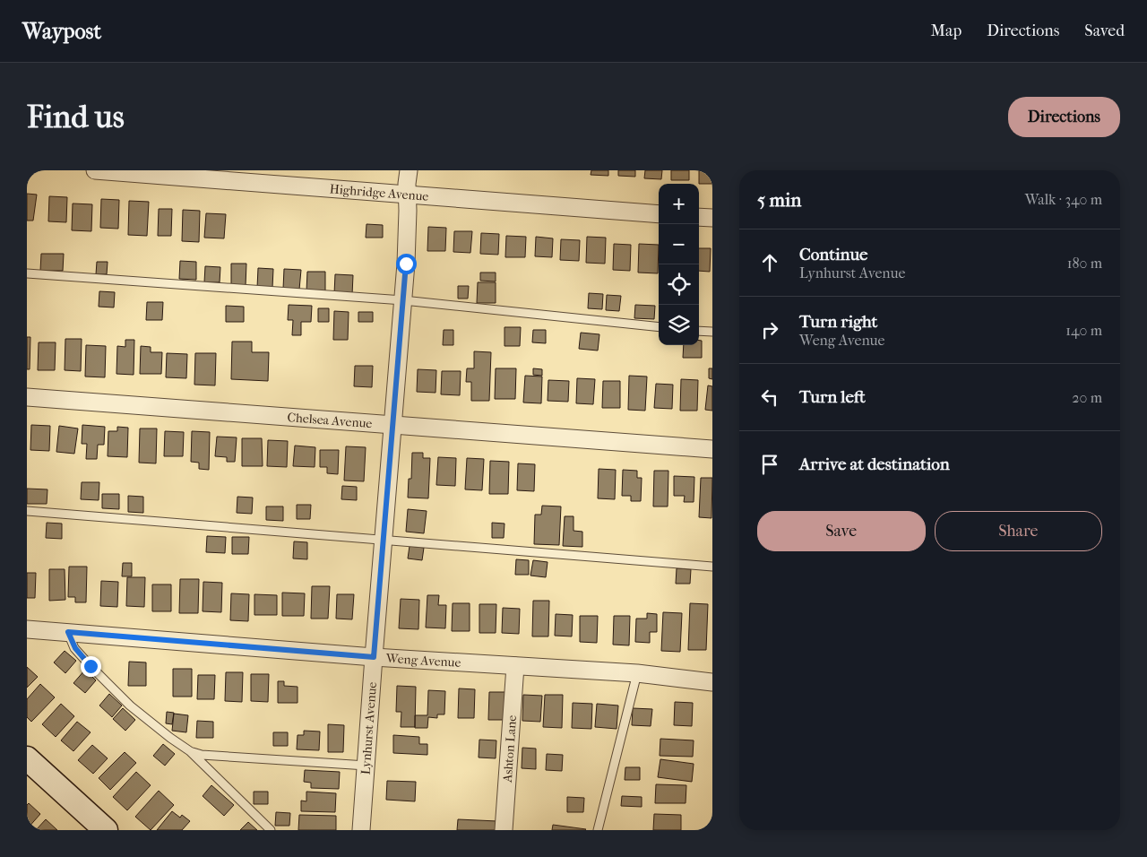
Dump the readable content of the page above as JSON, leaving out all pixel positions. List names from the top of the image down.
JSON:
{
  "streets": {
    "street": [
      "Highridge Avenue",
      "Chelsea Avenue",
      "Weng Avenue",
      "Lynhurst Avenue",
      "Ashton Lane"
    ]
  },
  "crossings": [
    ["Highridge Avenue", "Lynhurst Avenue"],
    ["Chelsea Avenue", "Lynhurst Avenue"],
    ["Weng Avenue", "Lynhurst Avenue"],
    ["Weng Avenue", "Ashton Lane"]
  ],
  "page": {
    "header": "Waypost",
    "nav": ["Map", "Directions", "Saved"],
    "buttons": [
      "Directions",
      ["Save", "Share"]
    ],
    "title": "Find us",
    "heading": ["5 min", "Walk · 340 m"],
    "map_buttons": ["+", "−"],
    "list": [
      ["Continue", "Lynhurst Avenue", "180 m"],
      ["Turn right", "Weng Avenue", "140 m"],
      ["Turn left", "20 m"],
      "Arrive at destination"
    ]
  }
}
